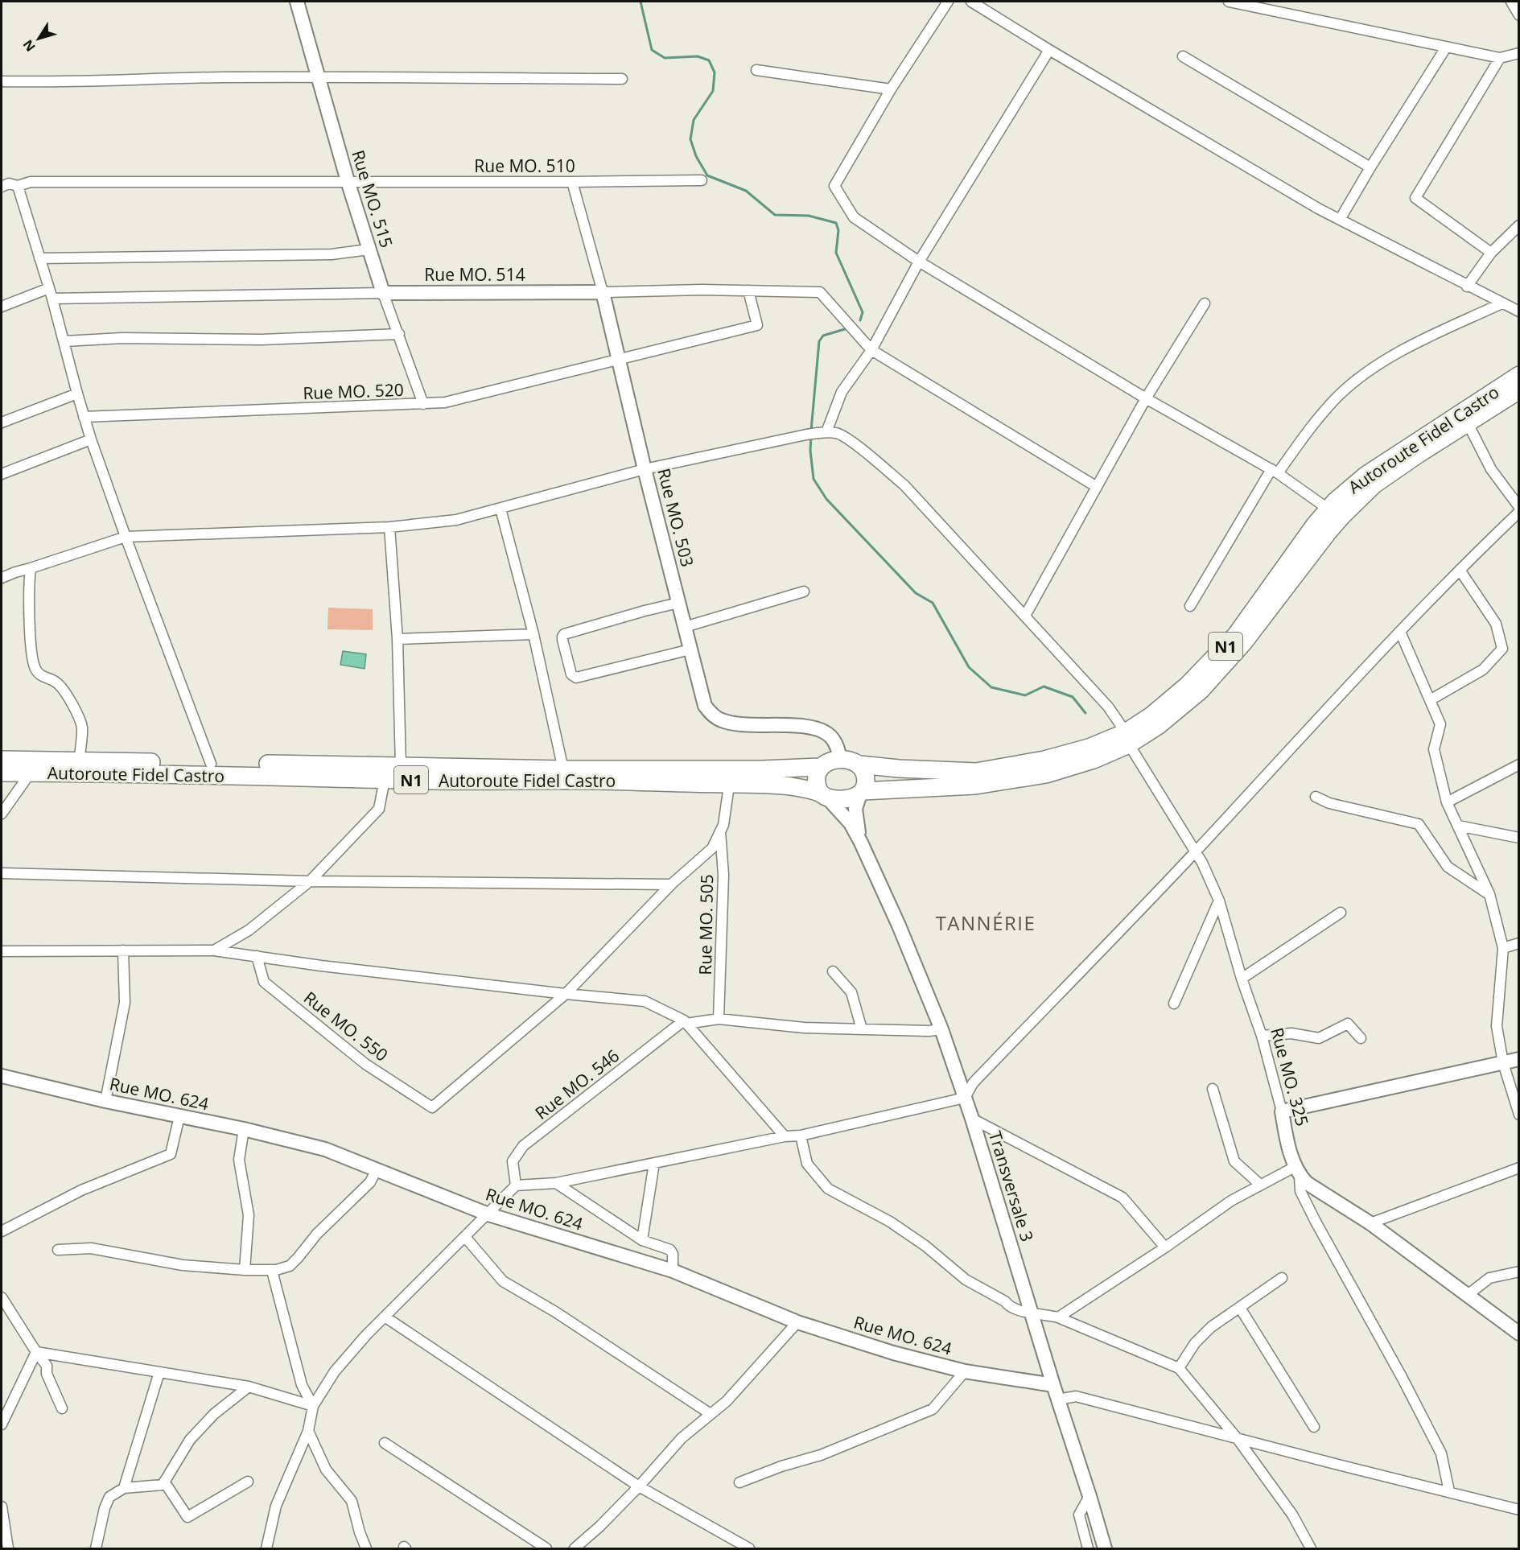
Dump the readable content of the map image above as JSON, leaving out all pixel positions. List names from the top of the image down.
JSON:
{
  "streets": {
    "highway": ["Autoroute Fidel Castro", "N1"],
    "street": [
      "Rue MO. 510",
      "Rue MO. 515",
      "Rue MO. 514",
      "Rue MO. 520",
      "Rue MO. 503",
      "Rue MO. 505",
      "Rue MO. 550",
      "Rue MO. 325",
      "Rue MO. 546",
      "Rue MO. 624",
      "Transversale 3"
    ]
  },
  "crossings": [
    ["Rue MO. 510", "Rue MO. 515"],
    ["Rue MO. 510", "Rue MO. 503"],
    ["Rue MO. 515", "Rue MO. 514"],
    ["Rue MO. 515", "Rue MO. 520"],
    ["Rue MO. 514", "Rue MO. 520"],
    ["Rue MO. 514", "Rue MO. 503"],
    ["Rue MO. 520", "Rue MO. 503"],
    ["Autoroute Fidel Castro", "Rue MO. 503"],
    ["Autoroute Fidel Castro", "Rue MO. 325"],
    ["Autoroute Fidel Castro", "Transversale 3"],
    ["Rue MO. 503", "Transversale 3"],
    ["Rue MO. 624", "Transversale 3"]
  ],
  "districts": ["TANNÉRIE"],
  "north": "bottom left"
}
